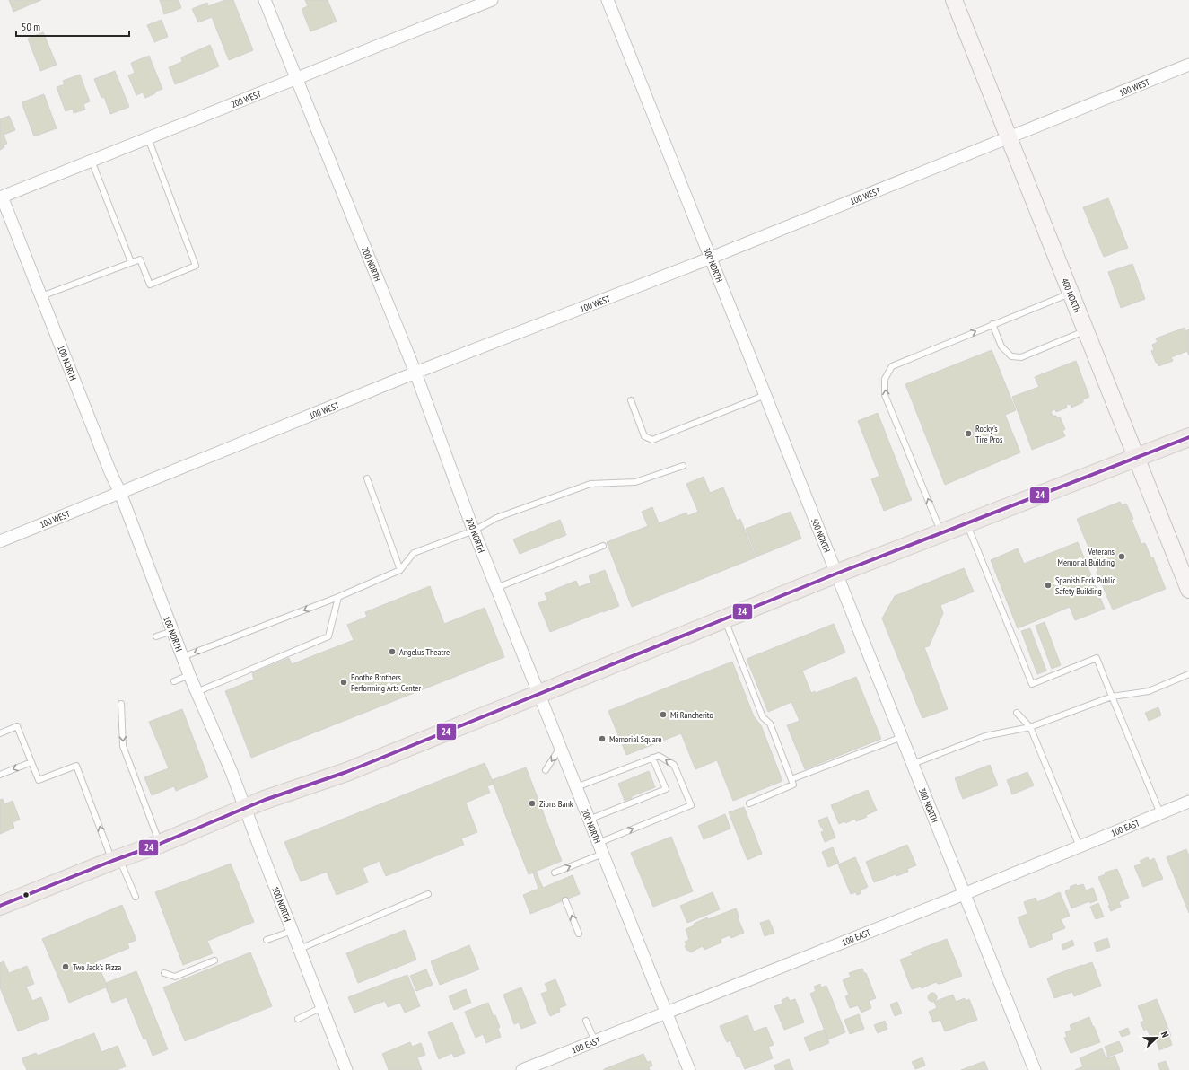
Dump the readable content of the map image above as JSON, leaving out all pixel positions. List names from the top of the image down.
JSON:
{
  "streets": {
    "main road": ["400 NORTH"],
    "street": [
      "100 WEST",
      "200 WEST",
      "200 NORTH",
      "300 NORTH",
      "100 NORTH",
      "100 EAST"
    ]
  },
  "crossings": [
    ["100 WEST", "200 NORTH"],
    ["100 WEST", "300 NORTH"],
    ["100 WEST", "400 NORTH"],
    ["100 WEST", "100 NORTH"],
    ["200 WEST", "200 NORTH"],
    ["200 WEST", "100 NORTH"],
    ["200 NORTH", "100 EAST"],
    ["300 NORTH", "100 EAST"]
  ],
  "places": [
    "Rocky's Tire Pros",
    "Veterans Memorial Building",
    "Spanish Fork Public Safety Building",
    "Angelus Theatre",
    "Boothe Brothers Performing Arts Center",
    "Mi Rancherito",
    "Memorial Square",
    "Zions Bank",
    "Two Jack's Pizza"
  ],
  "lines": ["transit line 24"],
  "scale_bar": "50 m",
  "north": "right"
}
